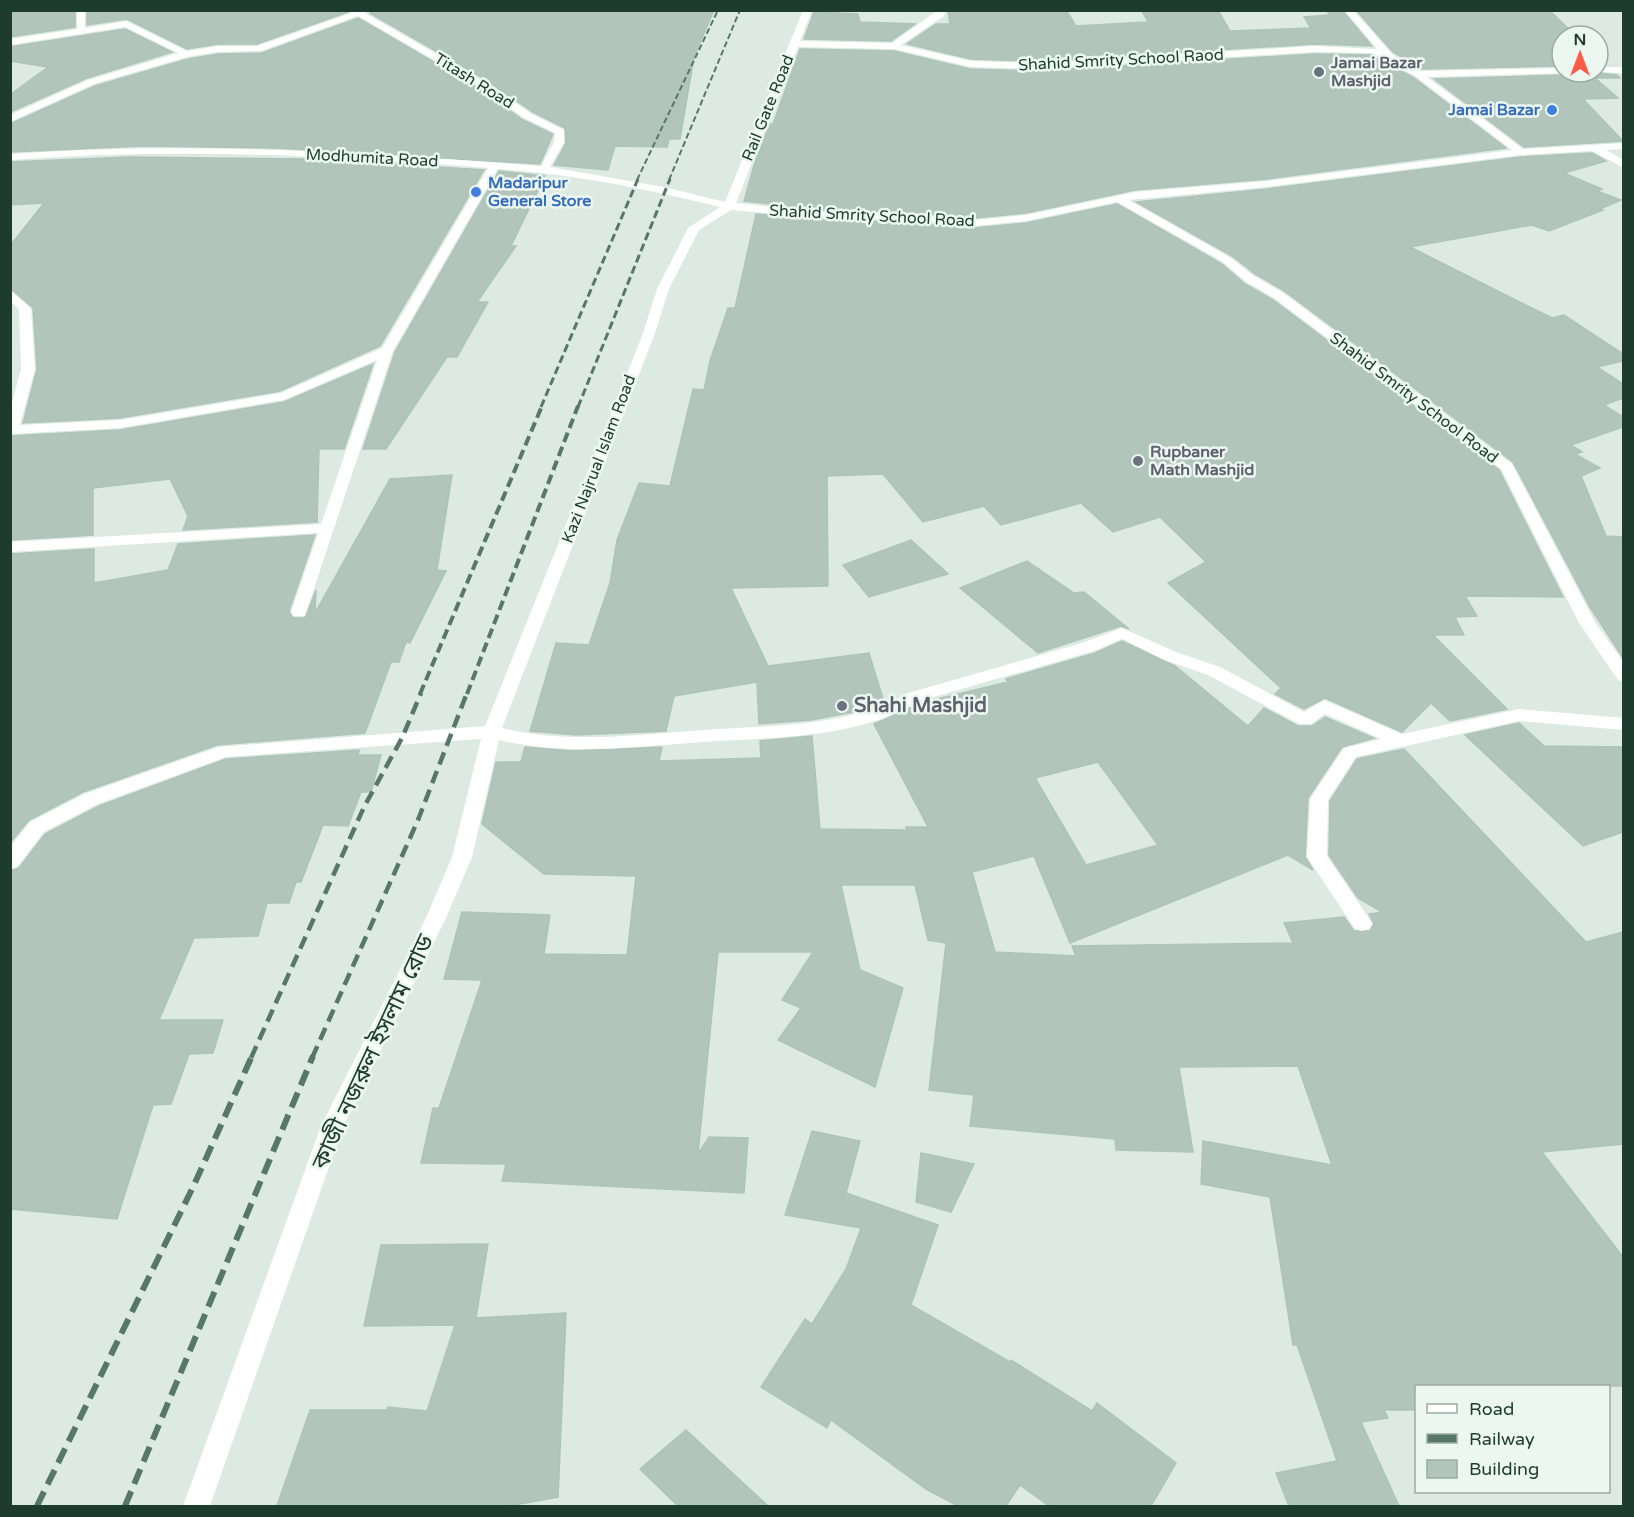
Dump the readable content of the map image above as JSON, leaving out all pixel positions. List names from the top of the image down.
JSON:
{
  "streets": {
    "street": [
      "Shahid Smrity School Raod",
      "Titash Road",
      "Rail Gate Road",
      "Modhumita Road",
      "Shahid Smrity School Road",
      "Kazi Najrual Islam Road",
      "কাজী নজরুল ইসলাম রোড"
    ]
  },
  "crossings": [
    ["Shahid Smrity School Raod", "Rail Gate Road"],
    ["Titash Road", "Modhumita Road"],
    ["Rail Gate Road", "Modhumita Road"],
    ["Rail Gate Road", "Shahid Smrity School Road"],
    ["Rail Gate Road", "Kazi Najrual Islam Road"],
    ["Modhumita Road", "Shahid Smrity School Road"],
    ["Modhumita Road", "Kazi Najrual Islam Road"],
    ["Shahid Smrity School Road", "Kazi Najrual Islam Road"],
    ["Kazi Najrual Islam Road", "কাজী নজরুল ইসলাম রোড"]
  ],
  "places": [
    "Jamai Bazar Mashjid",
    "Jamai Bazar",
    "Madaripur General Store",
    "Rupbaner Math Mashjid",
    "Shahi Mashjid"
  ],
  "legend": ["Road", "Railway", "Building"],
  "north": "top"
}
